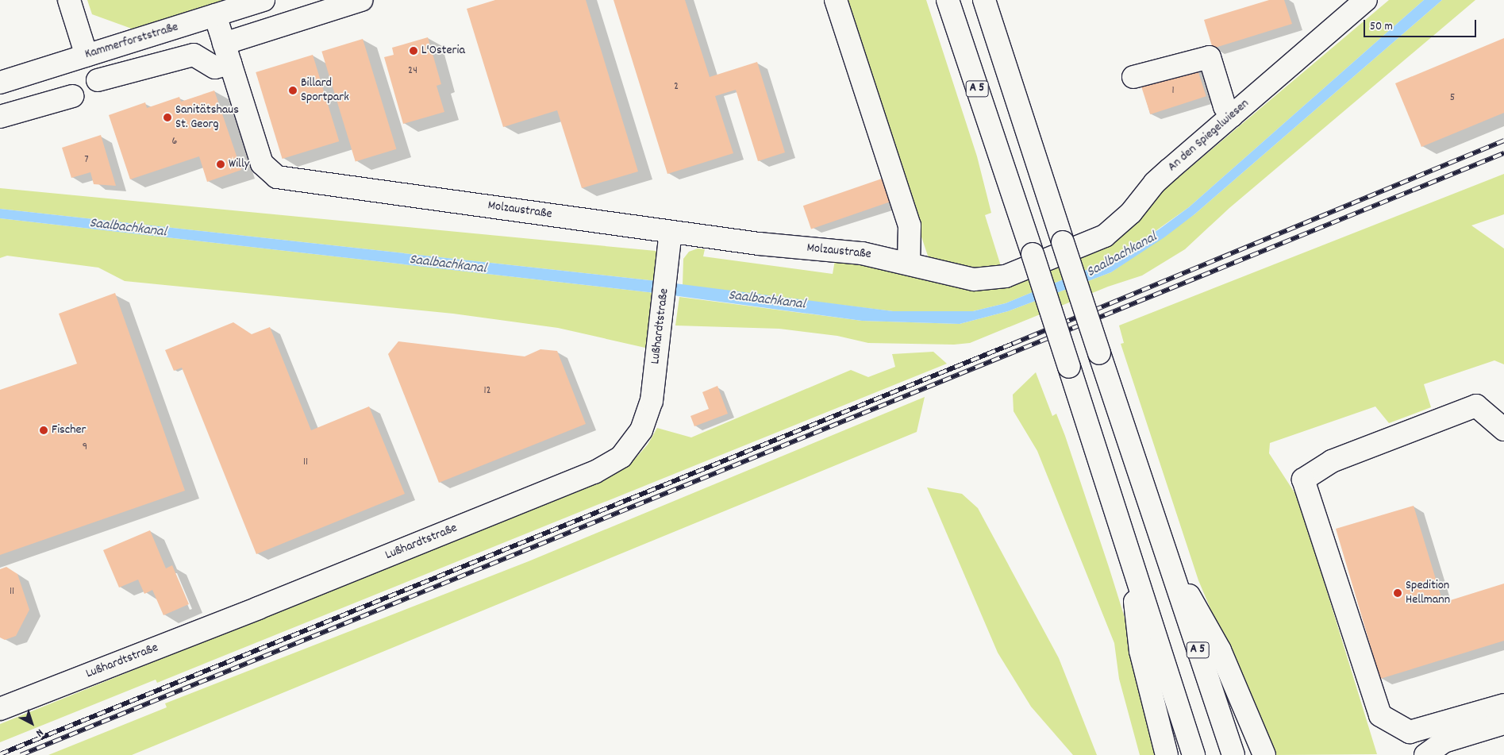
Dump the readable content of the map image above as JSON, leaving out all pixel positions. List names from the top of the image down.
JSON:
{
  "streets": {
    "main road": [
      "Kammerforststraße",
      "A 5",
      "An den Spiegelwiesen",
      "Molzaustraße",
      "Lußhardtstraße"
    ]
  },
  "crossings": [
    ["Kammerforststraße", "Molzaustraße"],
    ["A 5", "An den Spiegelwiesen"],
    ["A 5", "Molzaustraße"],
    ["An den Spiegelwiesen", "Molzaustraße"],
    ["Molzaustraße", "Lußhardtstraße"]
  ],
  "water": ["Saalbachkanal"],
  "places": [
    "L'Osteria",
    "Billard Sportpark",
    "Sanitätshaus St. Georg",
    "Willy",
    "Fischer",
    "Spedition Hellmann"
  ],
  "house_numbers": [
    "24",
    "2",
    "1",
    "5",
    "6",
    "7",
    "12",
    "9",
    "11",
    "11"
  ],
  "scale_bar": "50 m",
  "north": "bottom right"
}
